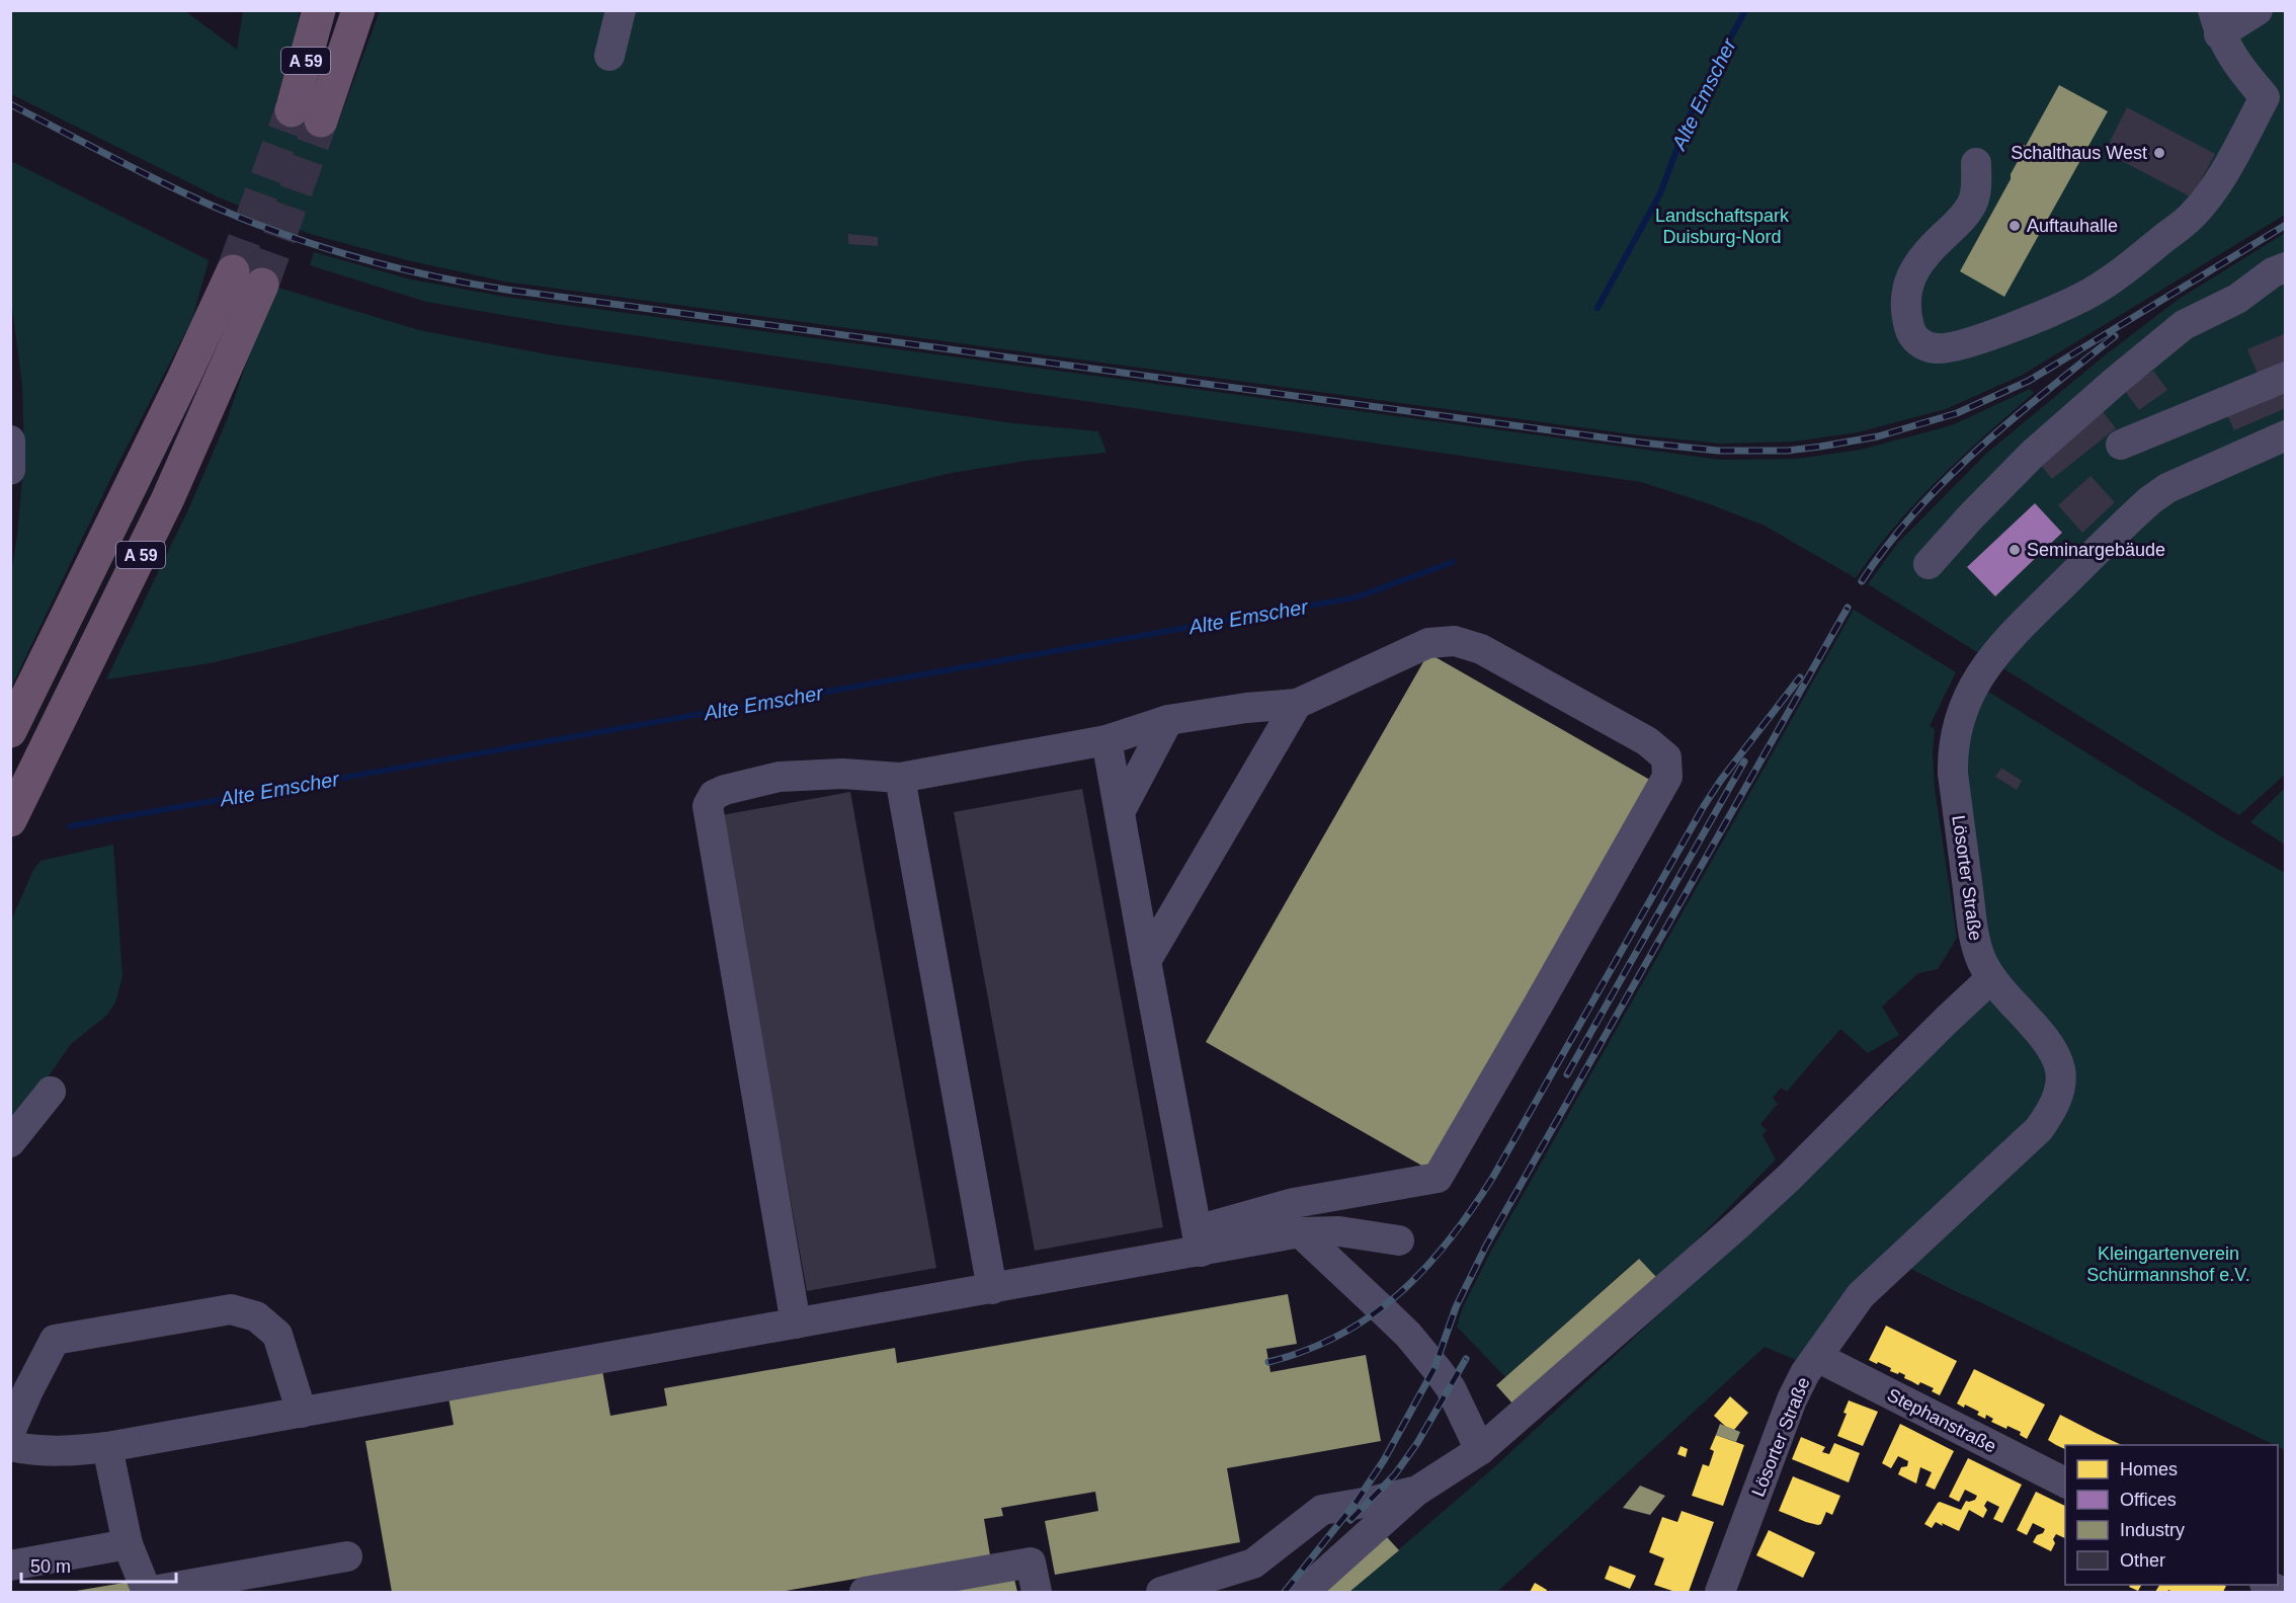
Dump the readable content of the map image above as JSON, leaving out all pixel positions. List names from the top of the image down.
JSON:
{
  "streets": {
    "highway": ["A 59"],
    "street": ["Lösorter Straße", "Stephanstraße"]
  },
  "crossings": [
    ["Lösorter Straße", "Stephanstraße"]
  ],
  "water": ["Alte Emscher"],
  "parks": ["Landschaftspark Duisburg-Nord", "Kleingartenverein Schürmannshof e.V."],
  "places": ["Schalthaus West", "Auftauhalle", "Seminargebäude"],
  "legend": [
    "Homes",
    "Offices",
    "Industry",
    "Other"
  ],
  "scale_bar": "50 m"
}
